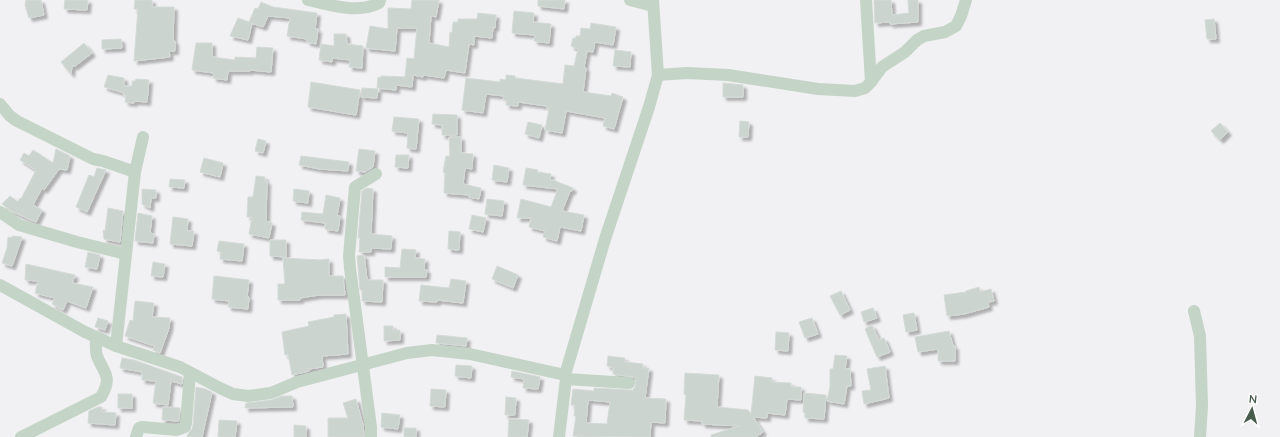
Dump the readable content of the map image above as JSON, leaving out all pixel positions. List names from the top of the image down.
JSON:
{
  "north": "top"
}
